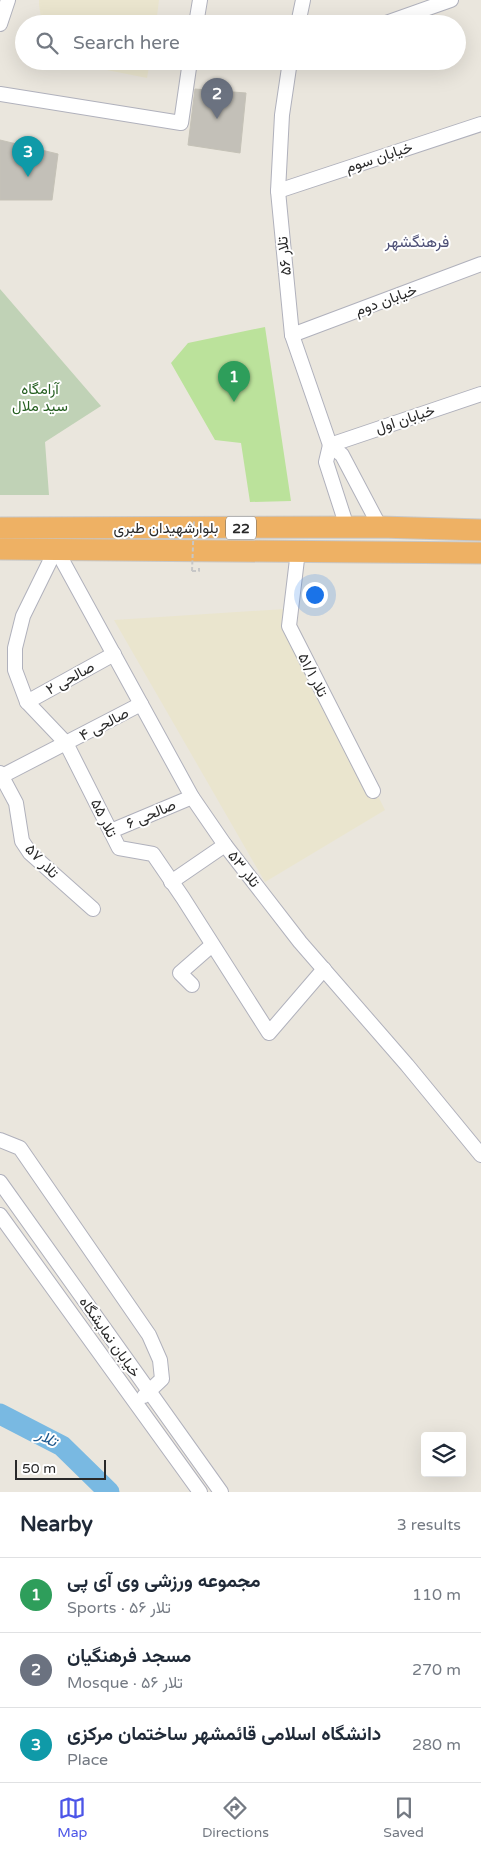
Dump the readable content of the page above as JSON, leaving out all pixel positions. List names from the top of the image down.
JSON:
{
  "streets": {
    "highway": ["بلوارشهیدان طبری", "22"],
    "street": [
      "خیابان سوم",
      "تلار ۵۶",
      "خیابان دوم",
      "خیابان اول",
      "تلار ۵۱/۱",
      "صالحی ۲",
      "صالحی ۴",
      "صالحی ۶",
      "تلار ۵۵",
      "تلار ۵۷",
      "تلار ۵۳",
      "خیابان نمایشگاه"
    ]
  },
  "crossings": [
    ["خیابان سوم", "تلار ۵۶"],
    ["تلار ۵۶", "خیابان دوم"],
    ["تلار ۵۶", "خیابان اول"],
    ["بلوارشهیدان طبری", "تلار ۵۱/۱"],
    ["بلوارشهیدان طبری", "تلار ۵۵"],
    ["بلوارشهیدان طبری", "تلار ۵۳"],
    ["صالحی ۲", "تلار ۵۵"],
    ["صالحی ۲", "تلار ۵۳"],
    ["صالحی ۴", "تلار ۵۵"],
    ["صالحی ۴", "تلار ۵۷"],
    ["صالحی ۴", "تلار ۵۳"],
    ["صالحی ۶", "تلار ۵۵"],
    ["صالحی ۶", "تلار ۵۳"],
    ["تلار ۵۵", "تلار ۵۳"]
  ],
  "districts": ["فرهنگشهر"],
  "water": ["تلار"],
  "parks": ["آرامگاه سید ملال"],
  "scale_bar": "50 m",
  "page": {
    "search": "Search here",
    "pins": ["2", "3", "1"],
    "scale": "50 m",
    "heading": ["Nearby", "3 results"],
    "list": [
      {
        "mark": "1",
        "name": "مجموعه ورزشی وی آی پی",
        "note": "Sports · تلار ۵۶",
        "value": "110 m"
      },
      {
        "mark": "2",
        "name": "مسجد فرهنگیان",
        "note": "Mosque · تلار ۵۶",
        "value": "270 m"
      },
      {
        "mark": "3",
        "name": "دانشگاه اسلامی قائمشهر ساختمان مرکزی",
        "note": "Place",
        "value": "280 m"
      }
    ],
    "nav": ["Map", "Directions", "Saved"]
  }
}
